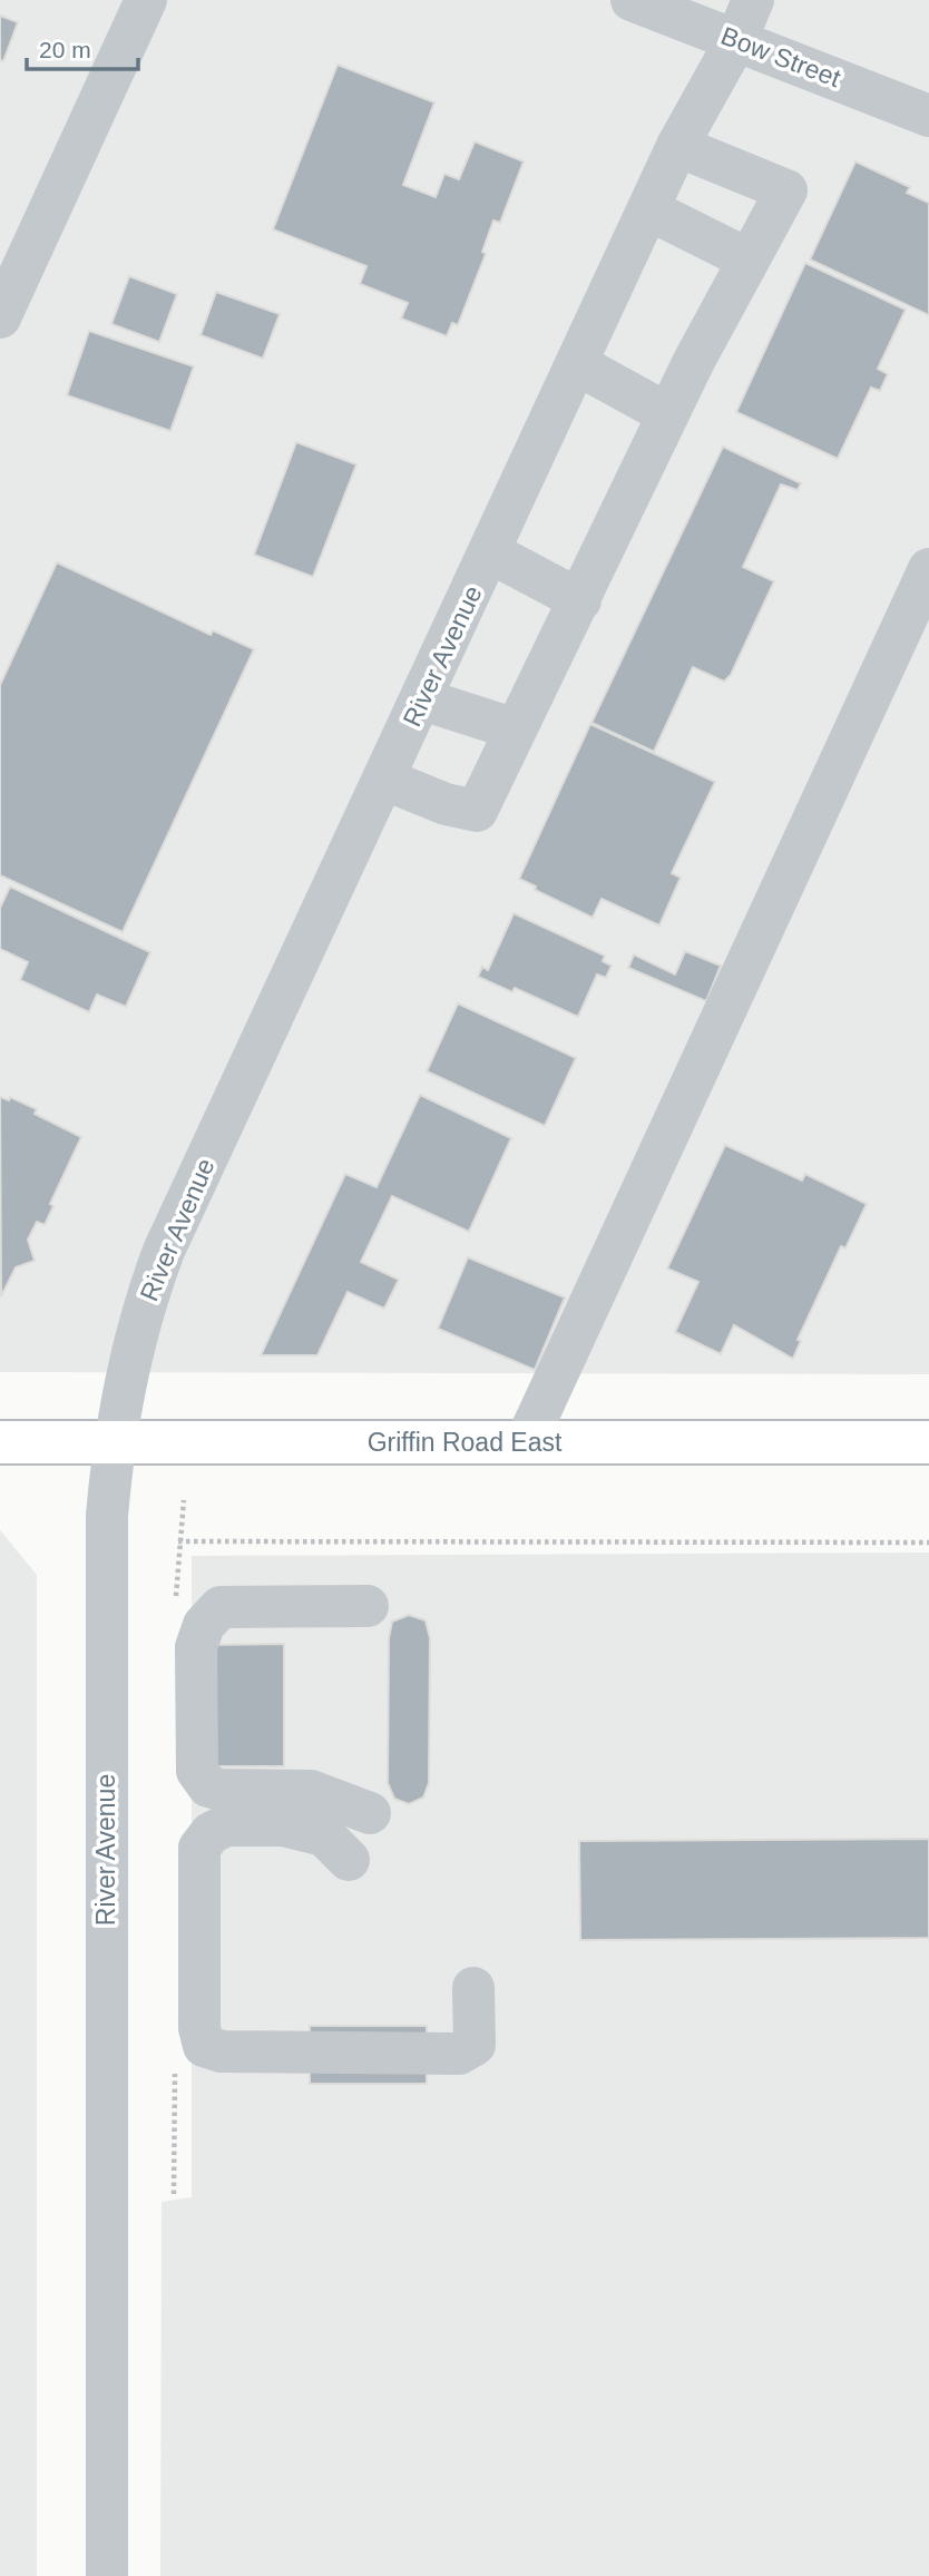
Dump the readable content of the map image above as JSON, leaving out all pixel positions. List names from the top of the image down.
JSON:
{
  "streets": {
    "main road": ["Griffin Road East"],
    "street": ["Bow Street", "River Avenue"]
  },
  "crossings": [
    ["Bow Street", "River Avenue"],
    ["River Avenue", "Griffin Road East"]
  ],
  "scale_bar": "20 m"
}
